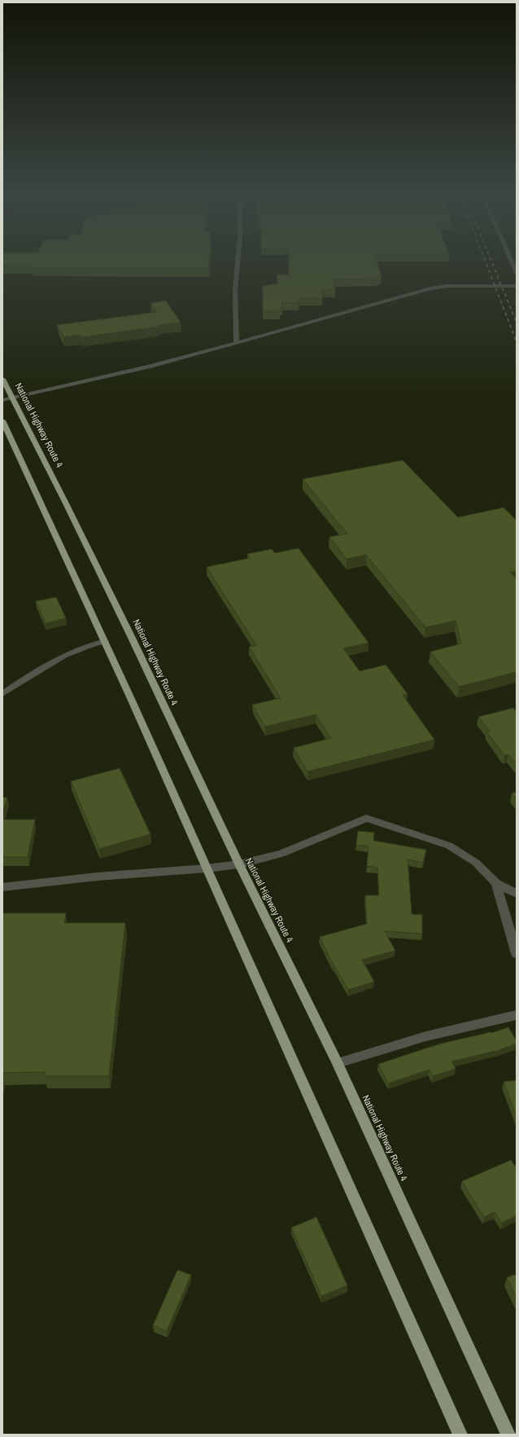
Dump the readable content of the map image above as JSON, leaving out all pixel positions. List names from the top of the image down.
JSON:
{
  "streets": {
    "highway": ["National Highway Route 4"]
  }
}
